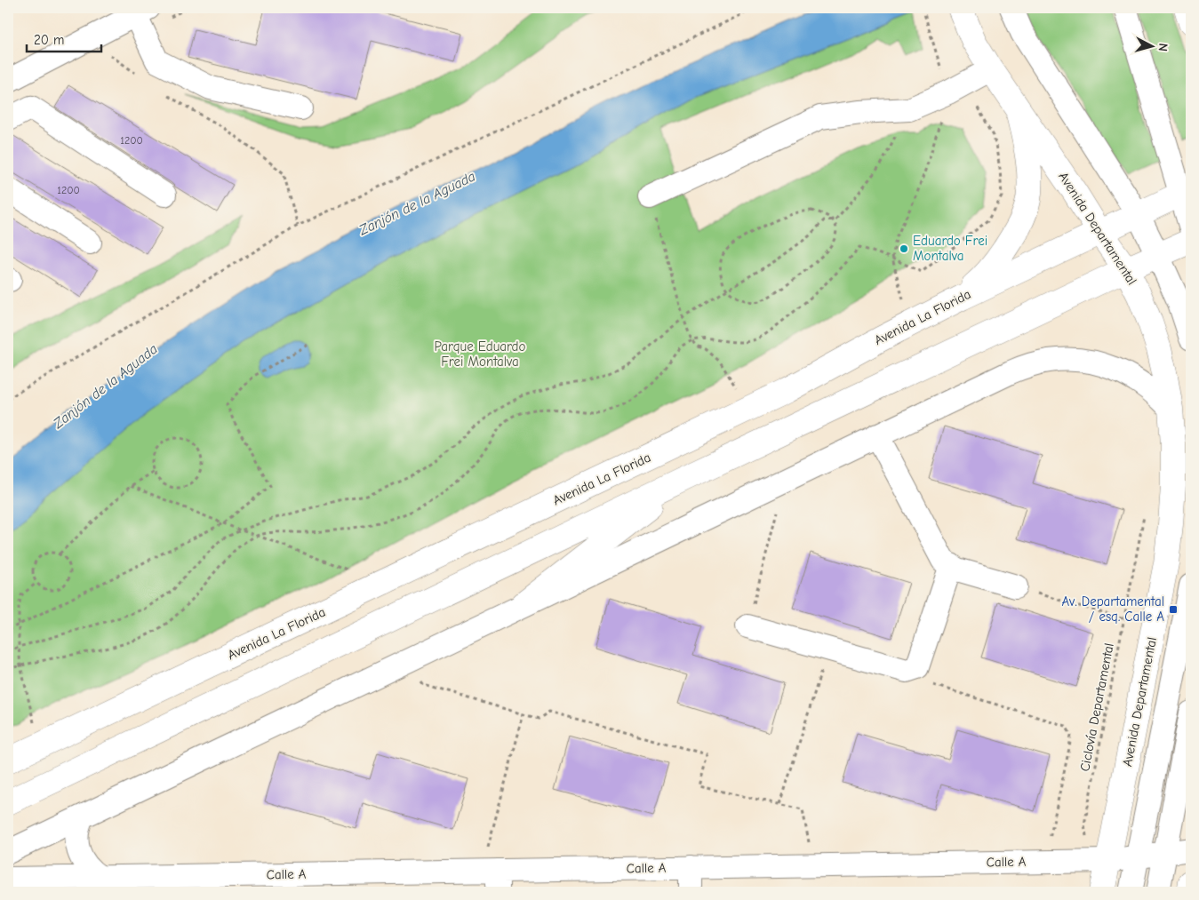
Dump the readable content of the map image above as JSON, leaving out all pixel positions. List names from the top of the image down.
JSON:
{
  "streets": {
    "main road": ["Avenida Departamental", "Avenida La Florida"],
    "street": ["Calle A"],
    "path": ["Ciclovía Departamental"]
  },
  "crossings": [
    ["Avenida Departamental", "Avenida La Florida"],
    ["Avenida Departamental", "Calle A"],
    ["Ciclovía Departamental", "Calle A"]
  ],
  "water": ["Zanjón de la Aguada"],
  "parks": ["Parque Eduardo Frei Montalva"],
  "places": {
    "other": ["Eduardo Frei Montalva"],
    "transit": ["Av. Departamental / esq. Calle A"]
  },
  "house_numbers": ["1200", "1200"],
  "scale_bar": "20 m",
  "north": "right"
}
